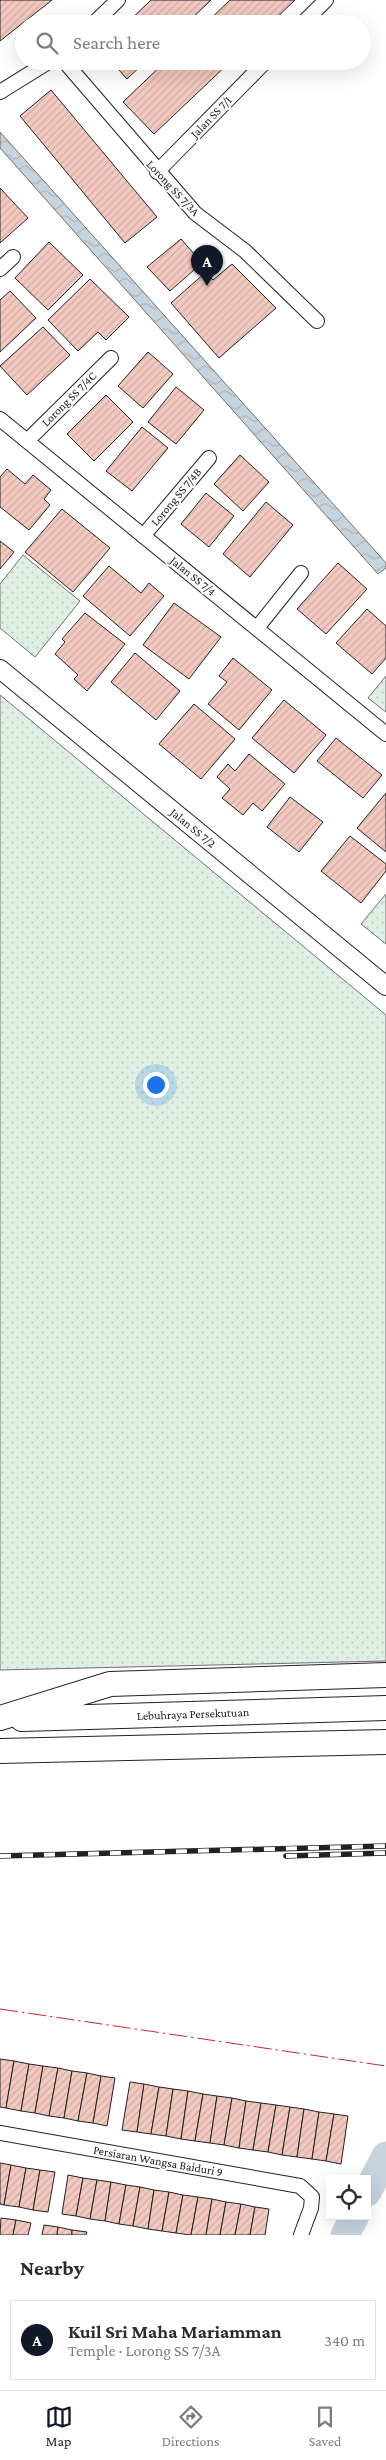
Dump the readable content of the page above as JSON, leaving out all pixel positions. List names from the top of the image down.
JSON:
{
  "streets": {
    "highway": ["Lebuhraya Persekutuan"],
    "street": [
      "Jalan SS 7/1",
      "Lorong SS 7/3A",
      "Lorong SS 7/4C",
      "Lorong SS 7/4B",
      "Jalan SS 7/4",
      "Jalan SS 7/2",
      "Persiaran Wangsa Baiduri 9"
    ]
  },
  "crossings": [
    ["Jalan SS 7/1", "Lorong SS 7/3A"],
    ["Lorong SS 7/4C", "Jalan SS 7/4"],
    ["Lorong SS 7/4B", "Jalan SS 7/4"]
  ],
  "page": {
    "search": "Search here",
    "pins": "A",
    "heading": "Nearby",
    "list": [
      {
        "mark": "A",
        "name": "Kuil Sri Maha Mariamman",
        "note": "Temple · Lorong SS 7/3A",
        "value": "340 m"
      }
    ],
    "nav": ["Map", "Directions", "Saved"]
  }
}
